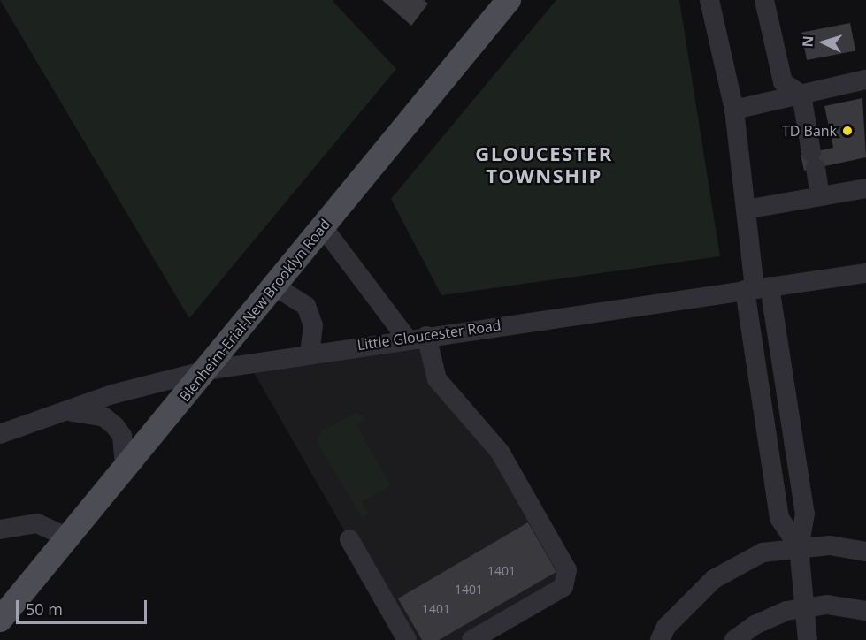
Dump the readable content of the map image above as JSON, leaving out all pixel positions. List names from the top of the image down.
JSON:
{
  "streets": {
    "main road": ["Blenheim-Erial-New Brooklyn Road"],
    "street": ["Little Gloucester Road"]
  },
  "crossings": [
    ["Blenheim-Erial-New Brooklyn Road", "Little Gloucester Road"]
  ],
  "districts": ["GLOUCESTER TOWNSHIP"],
  "places": ["TD Bank"],
  "house_numbers": ["1401", "1401", "1401"],
  "scale_bar": "50 m",
  "north": "left"
}
